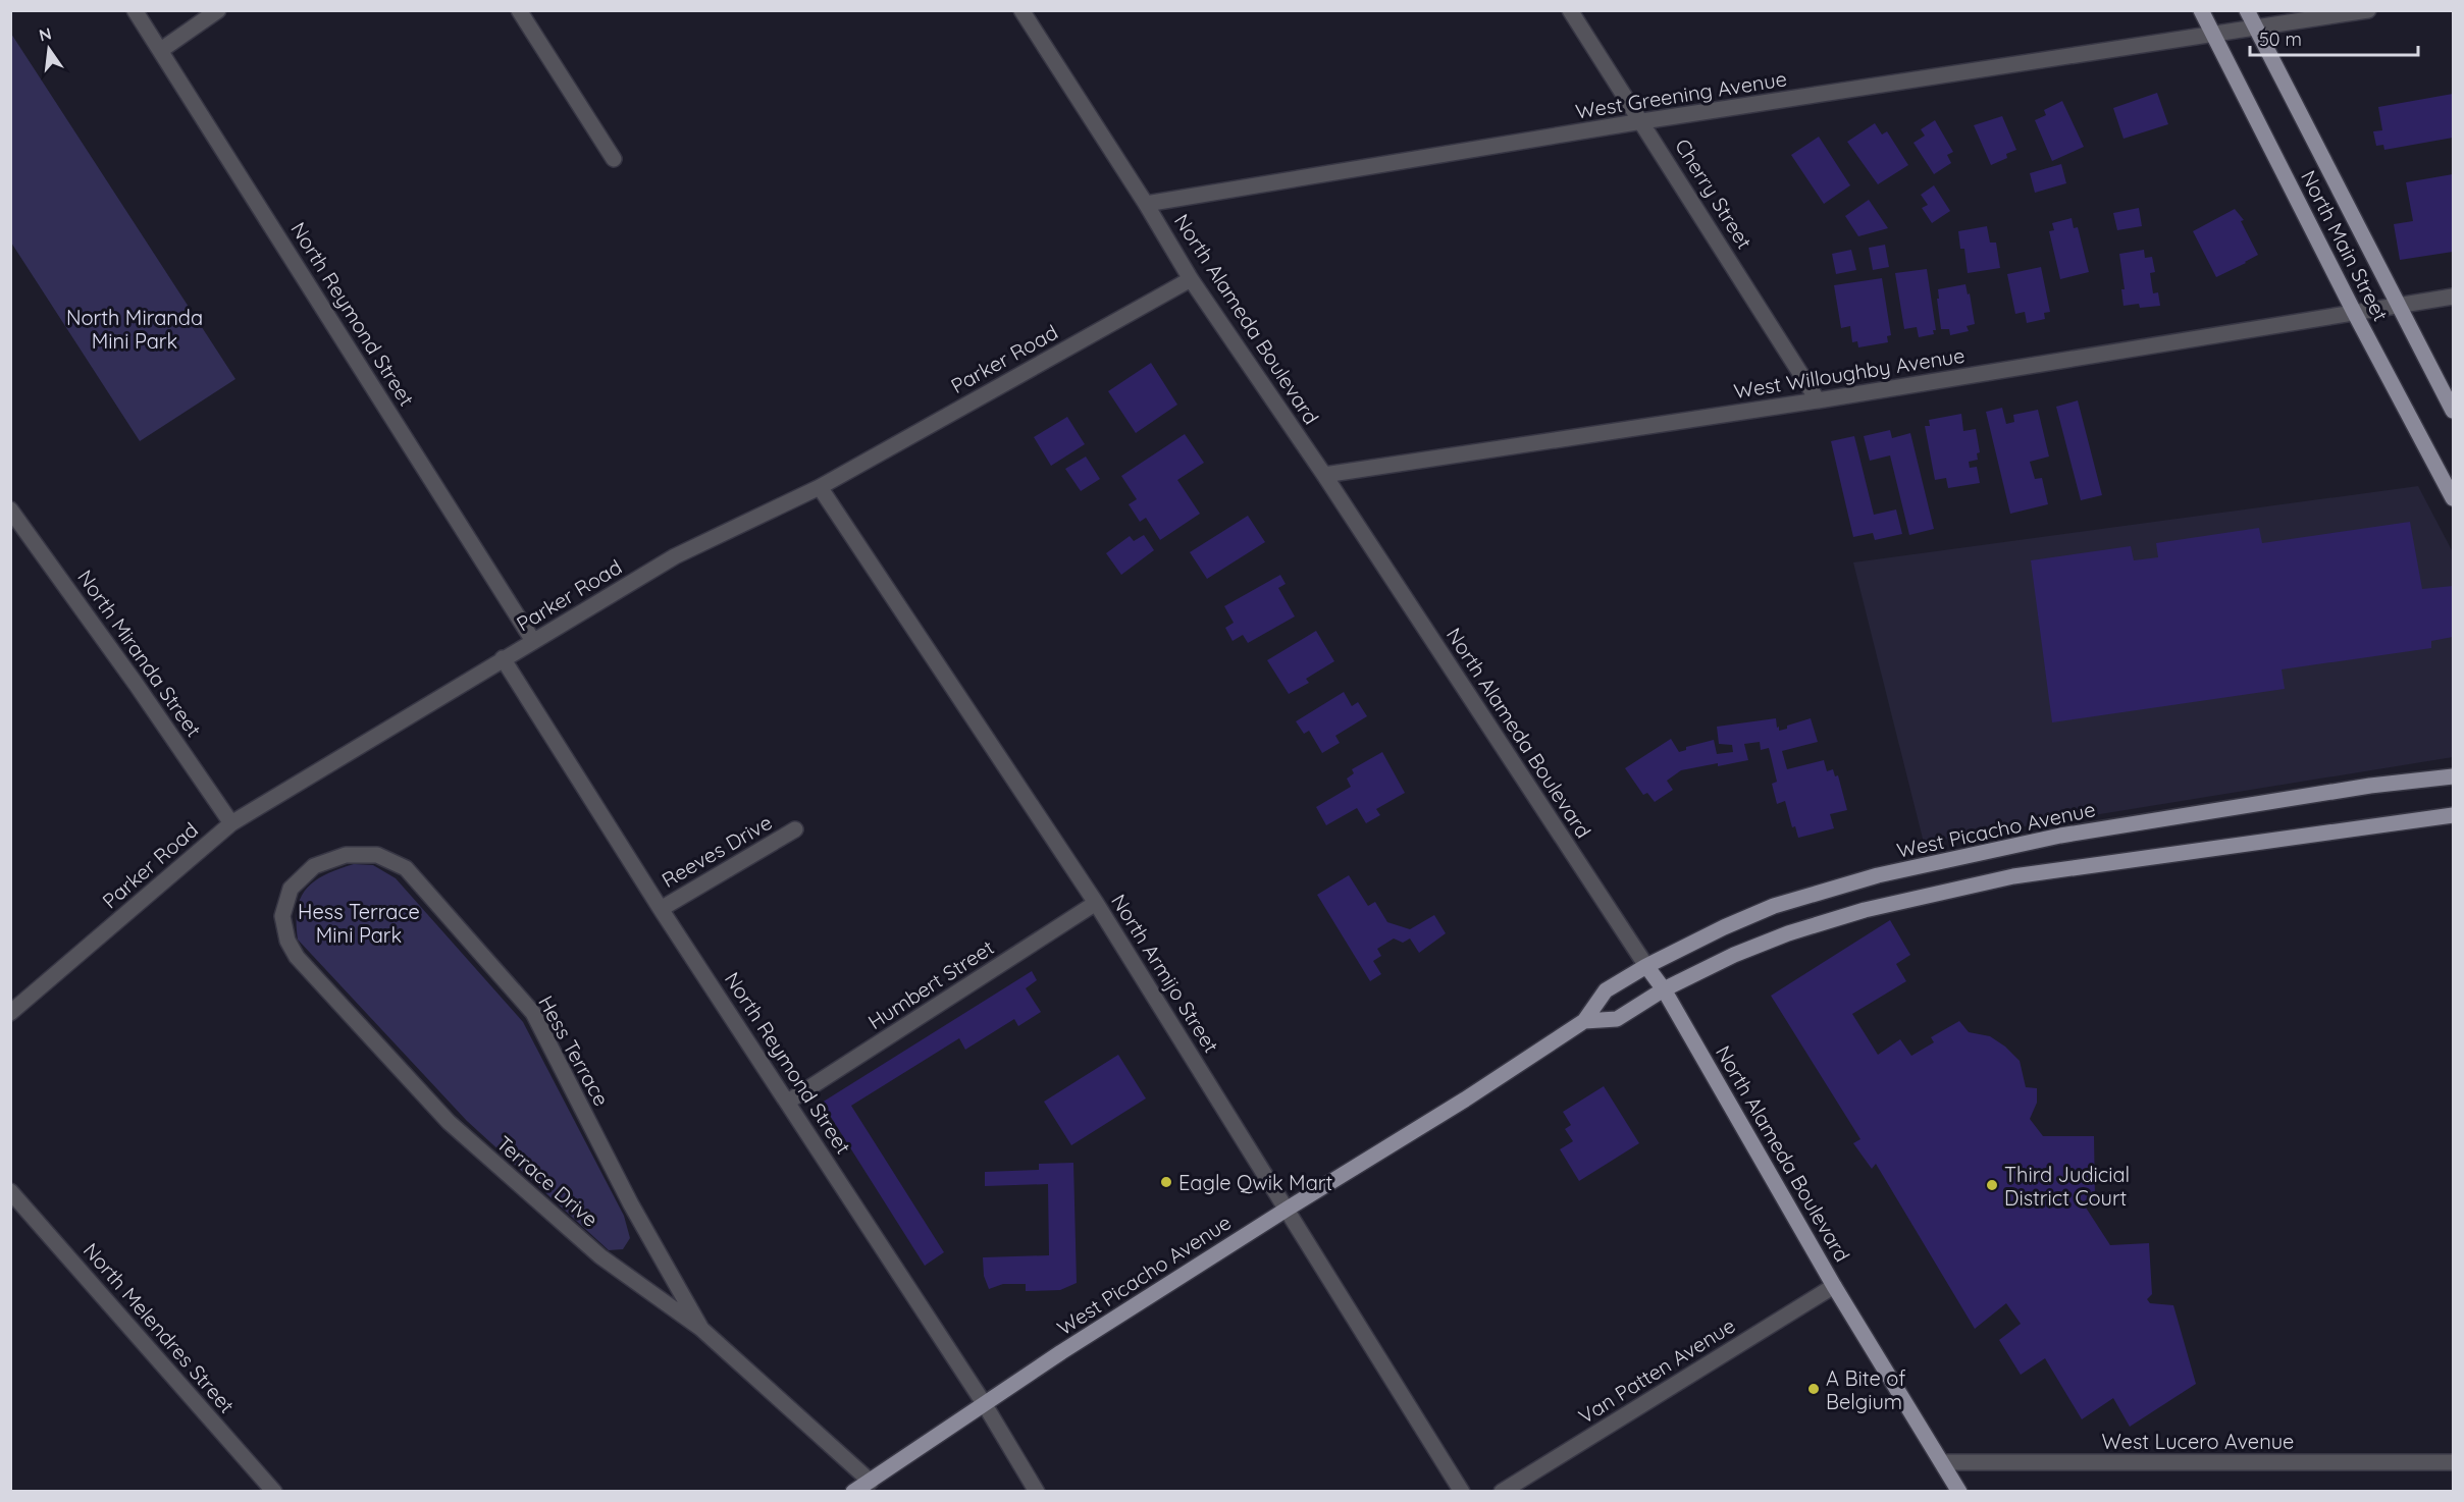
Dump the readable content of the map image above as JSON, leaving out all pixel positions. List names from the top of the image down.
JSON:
{
  "streets": {
    "main road": ["North Main Street", "North Alameda Boulevard", "West Picacho Avenue"],
    "street": [
      "West Greening Avenue",
      "Cherry Street",
      "North Reymond Street",
      "Parker Road",
      "West Willoughby Avenue",
      "North Miranda Street",
      "Reeves Drive",
      "North Armijo Street",
      "Humbert Street",
      "Hess Terrace",
      "Terrace Drive",
      "North Melendres Street",
      "Van Patten Avenue",
      "West Lucero Avenue"
    ]
  },
  "crossings": [
    ["West Greening Avenue", "Cherry Street"],
    ["West Greening Avenue", "North Main Street"],
    ["West Greening Avenue", "North Alameda Boulevard"],
    ["Cherry Street", "West Willoughby Avenue"],
    ["North Main Street", "West Willoughby Avenue"],
    ["North Reymond Street", "Parker Road"],
    ["North Reymond Street", "West Picacho Avenue"],
    ["North Reymond Street", "Reeves Drive"],
    ["North Reymond Street", "Humbert Street"],
    ["North Alameda Boulevard", "Parker Road"],
    ["North Alameda Boulevard", "West Willoughby Avenue"],
    ["North Alameda Boulevard", "West Picacho Avenue"],
    ["North Alameda Boulevard", "Van Patten Avenue"],
    ["North Alameda Boulevard", "West Lucero Avenue"],
    ["Parker Road", "North Miranda Street"],
    ["Parker Road", "North Armijo Street"],
    ["West Picacho Avenue", "North Armijo Street"],
    ["West Picacho Avenue", "Terrace Drive"],
    ["North Armijo Street", "Humbert Street"],
    ["Hess Terrace", "Terrace Drive"]
  ],
  "parks": ["North Miranda Mini Park", "Hess Terrace Mini Park"],
  "places": ["Eagle Qwik Mart", "Third Judicial District Court", "A Bite of Belgium"],
  "scale_bar": "50 m",
  "north": "top"
}
